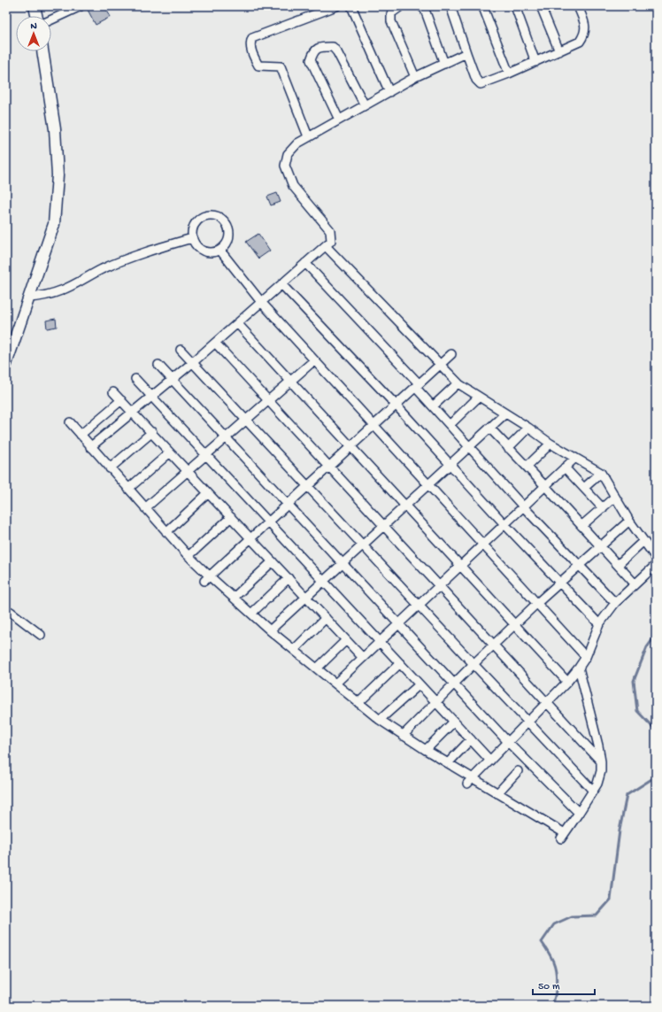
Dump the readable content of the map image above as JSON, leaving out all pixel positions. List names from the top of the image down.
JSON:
{
  "scale_bar": "50 m",
  "north": "top"
}
